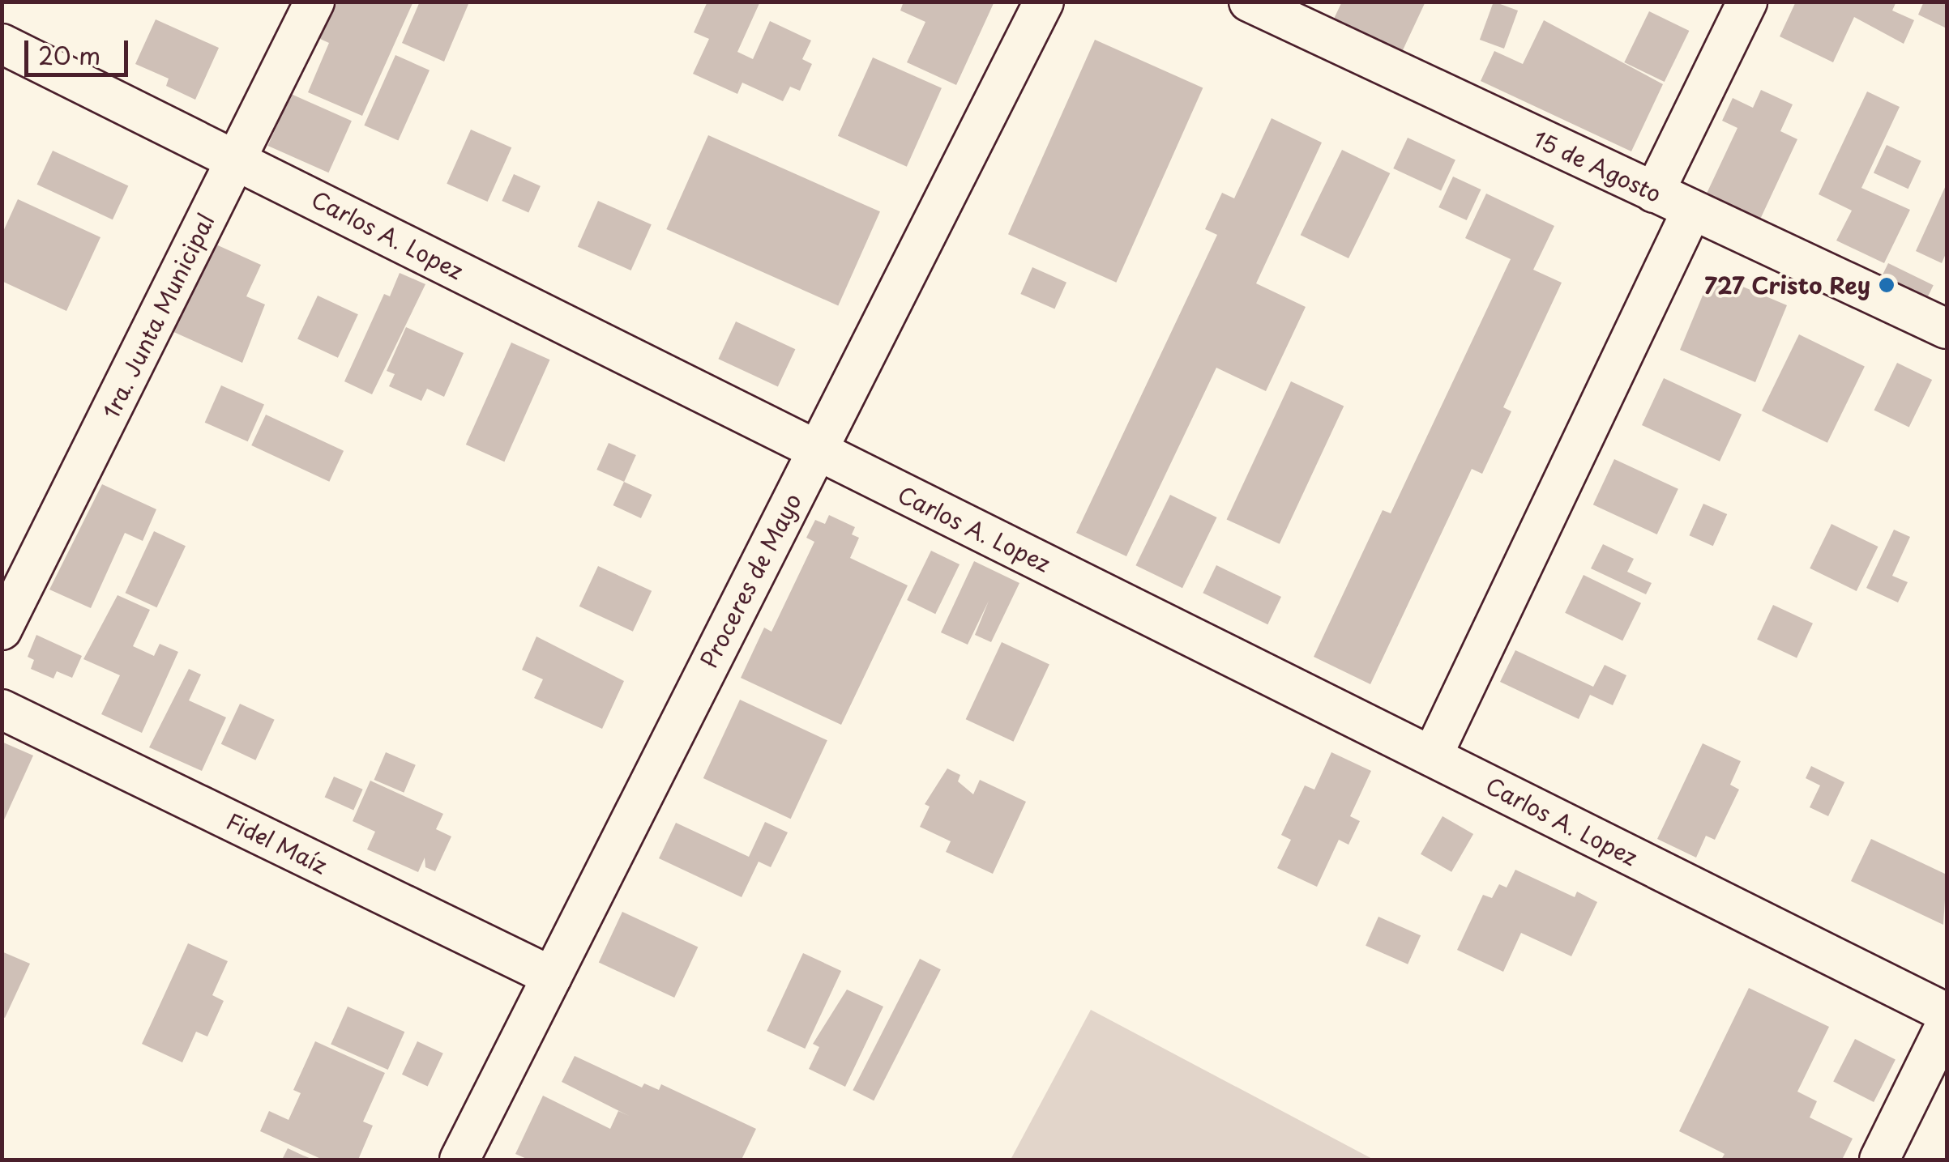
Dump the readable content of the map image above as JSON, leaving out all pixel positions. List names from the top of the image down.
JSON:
{
  "streets": {
    "street": [
      "15 de Agosto",
      "Carlos A. Lopez",
      "1ra. Junta Municipal",
      "Proceres de Mayo",
      "Fidel Maíz"
    ]
  },
  "crossings": [
    ["Carlos A. Lopez", "1ra. Junta Municipal"],
    ["Carlos A. Lopez", "Proceres de Mayo"],
    ["Proceres de Mayo", "Fidel Maíz"]
  ],
  "places": ["727 Cristo Rey"],
  "scale_bar": "20 m"
}
